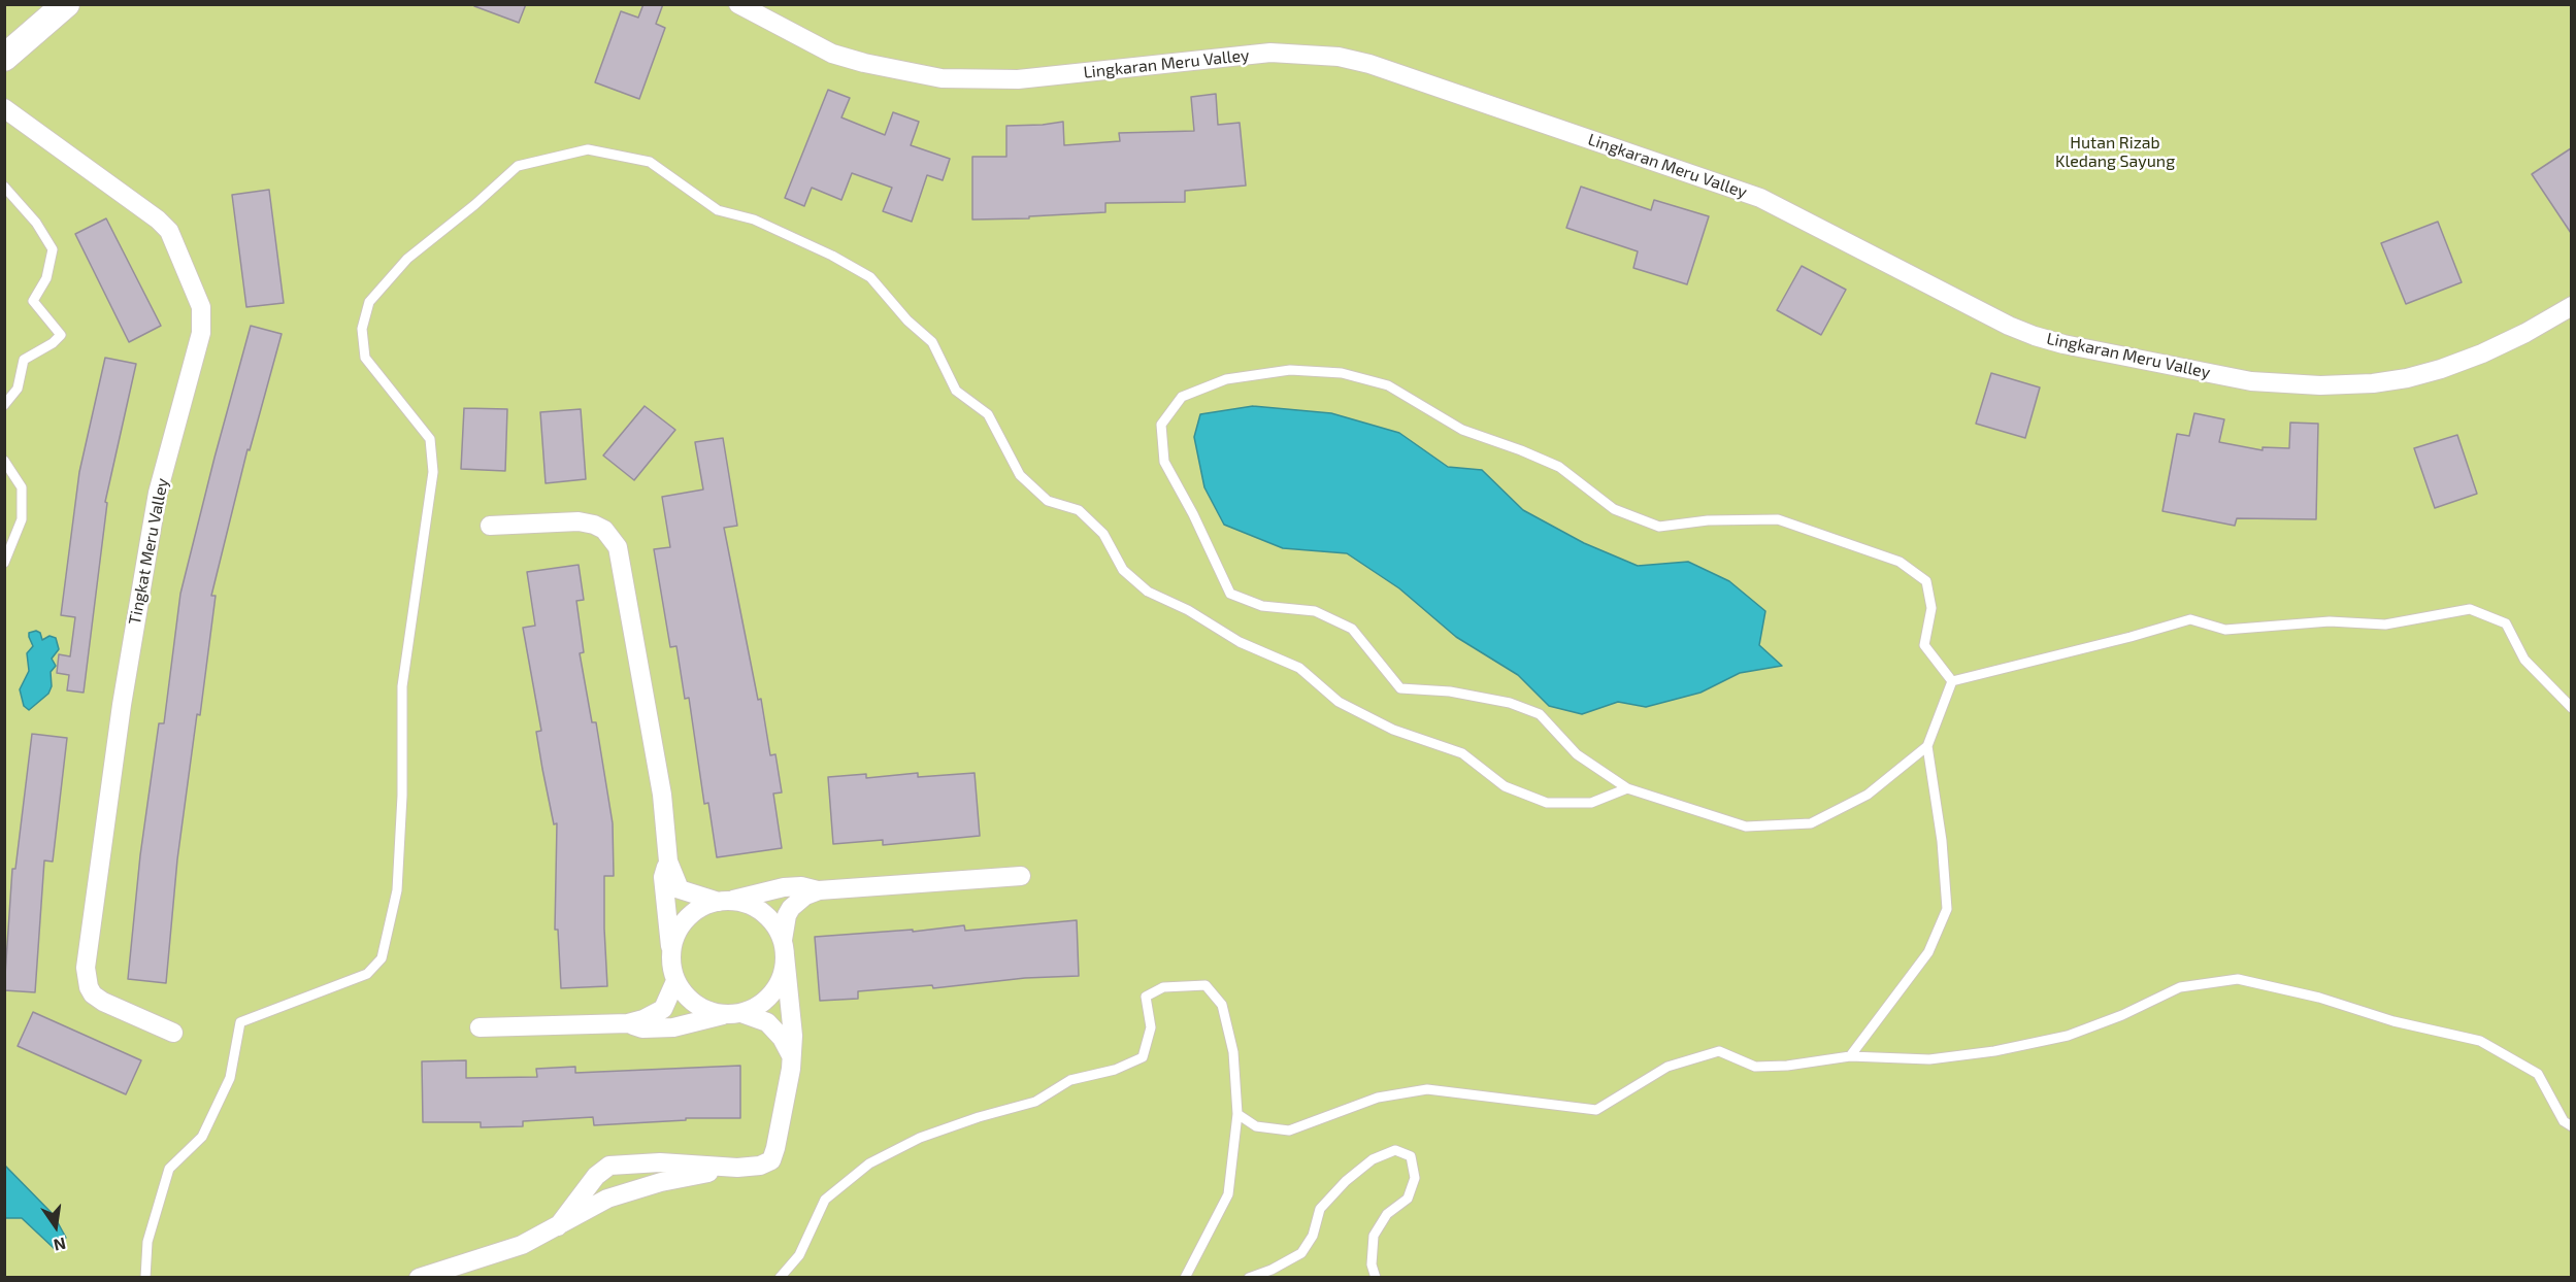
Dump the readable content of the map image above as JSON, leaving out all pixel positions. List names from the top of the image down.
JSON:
{
  "streets": {
    "street": ["Lingkaran Meru Valley", "Tingkat Meru Valley"]
  },
  "parks": ["Hutan Rizab Kledang Sayung"],
  "north": "bottom"
}
